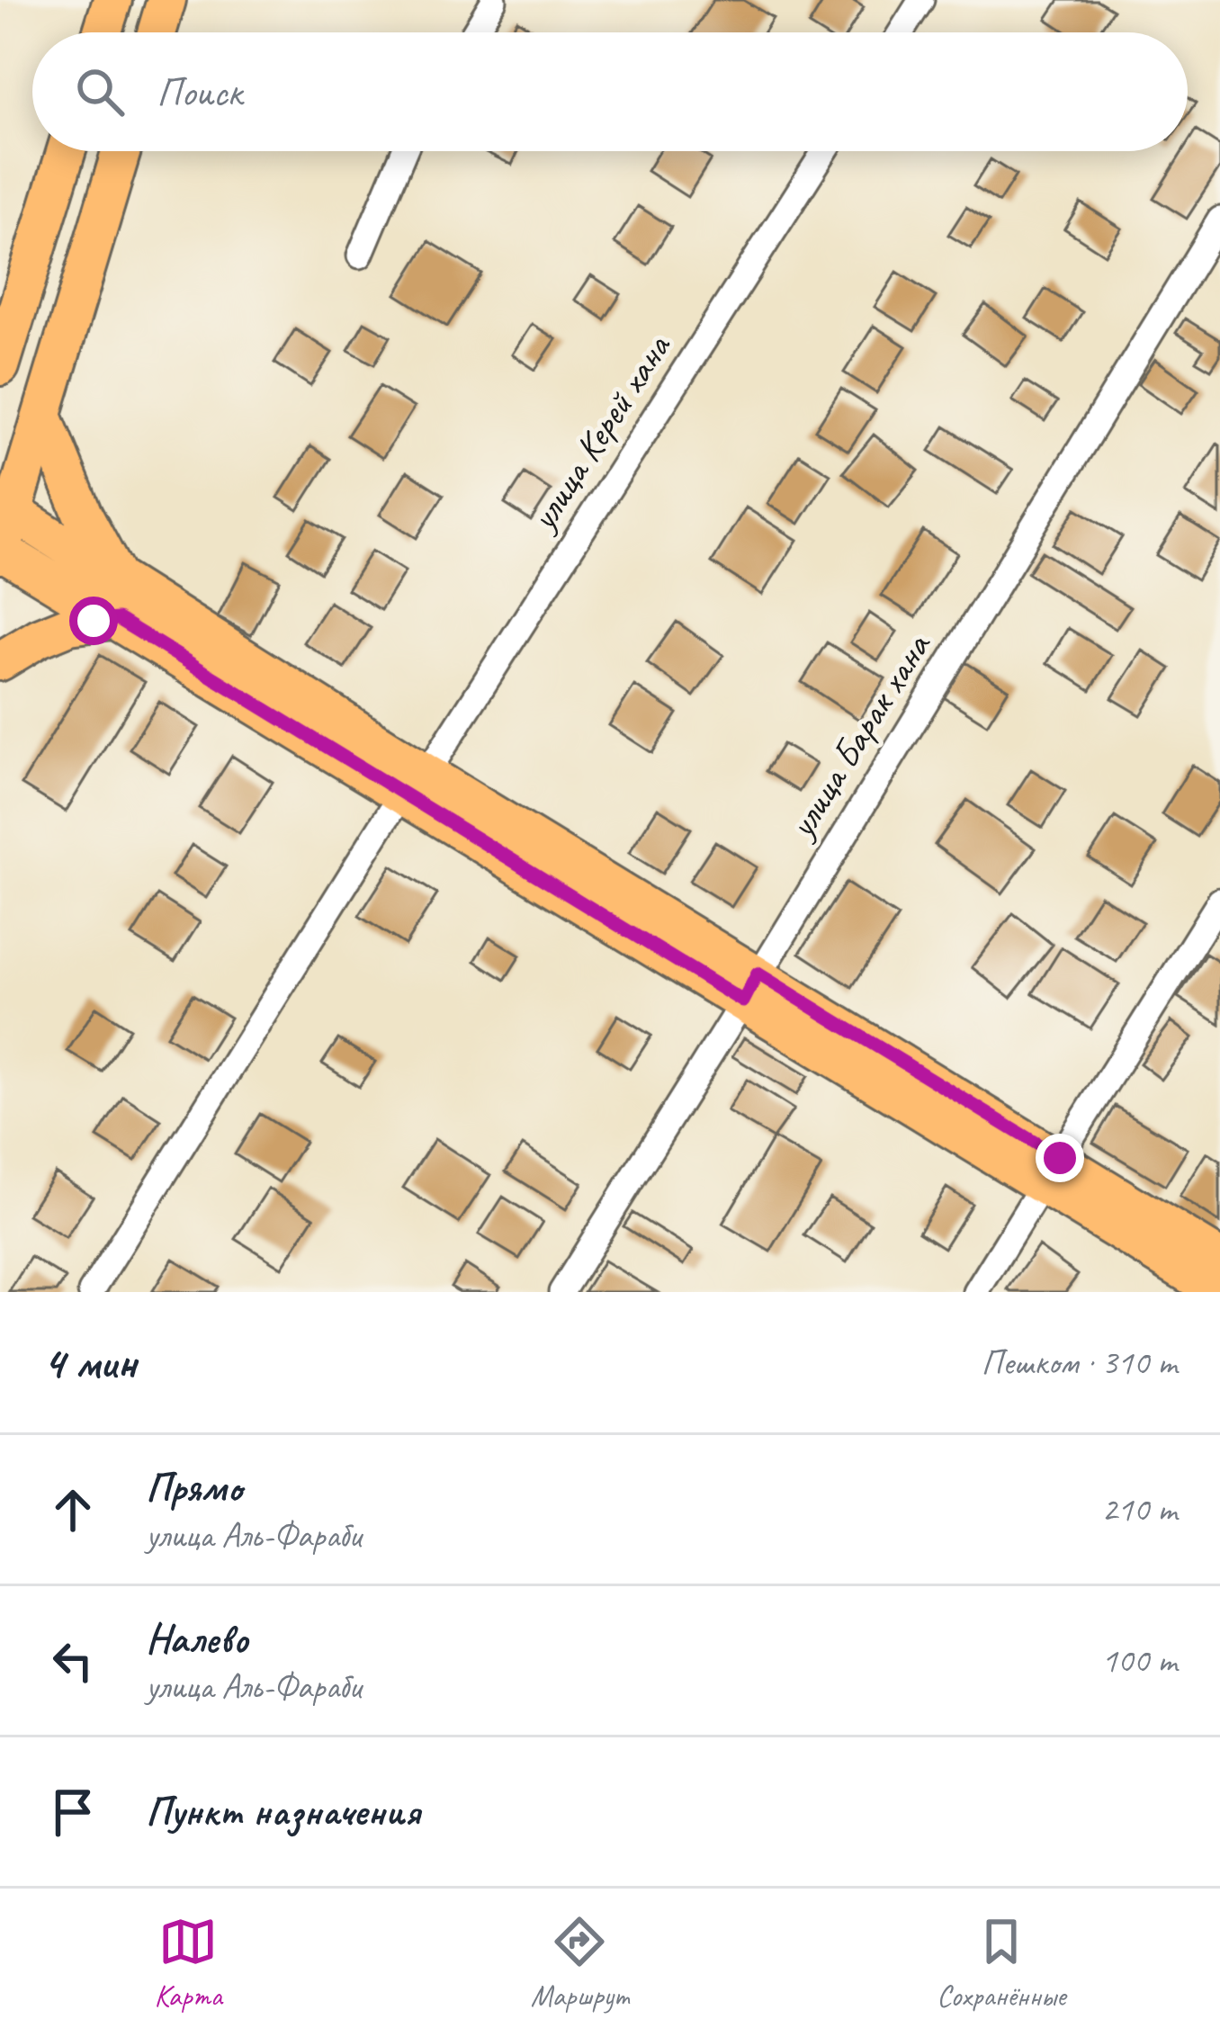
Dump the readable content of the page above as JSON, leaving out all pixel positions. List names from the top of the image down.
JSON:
{
  "streets": {
    "street": ["улица Керей хана", "улица Барак хана"]
  },
  "page": {
    "search": "Поиск",
    "heading": ["4 мин", "Пешком · 310 m"],
    "list": [
      ["Прямо", "улица Аль-Фараби", "210 m"],
      ["Налево", "улица Аль-Фараби", "100 m"],
      "Пункт назначения"
    ],
    "nav": ["Карта", "Маршрут", "Сохранённые"]
  }
}
